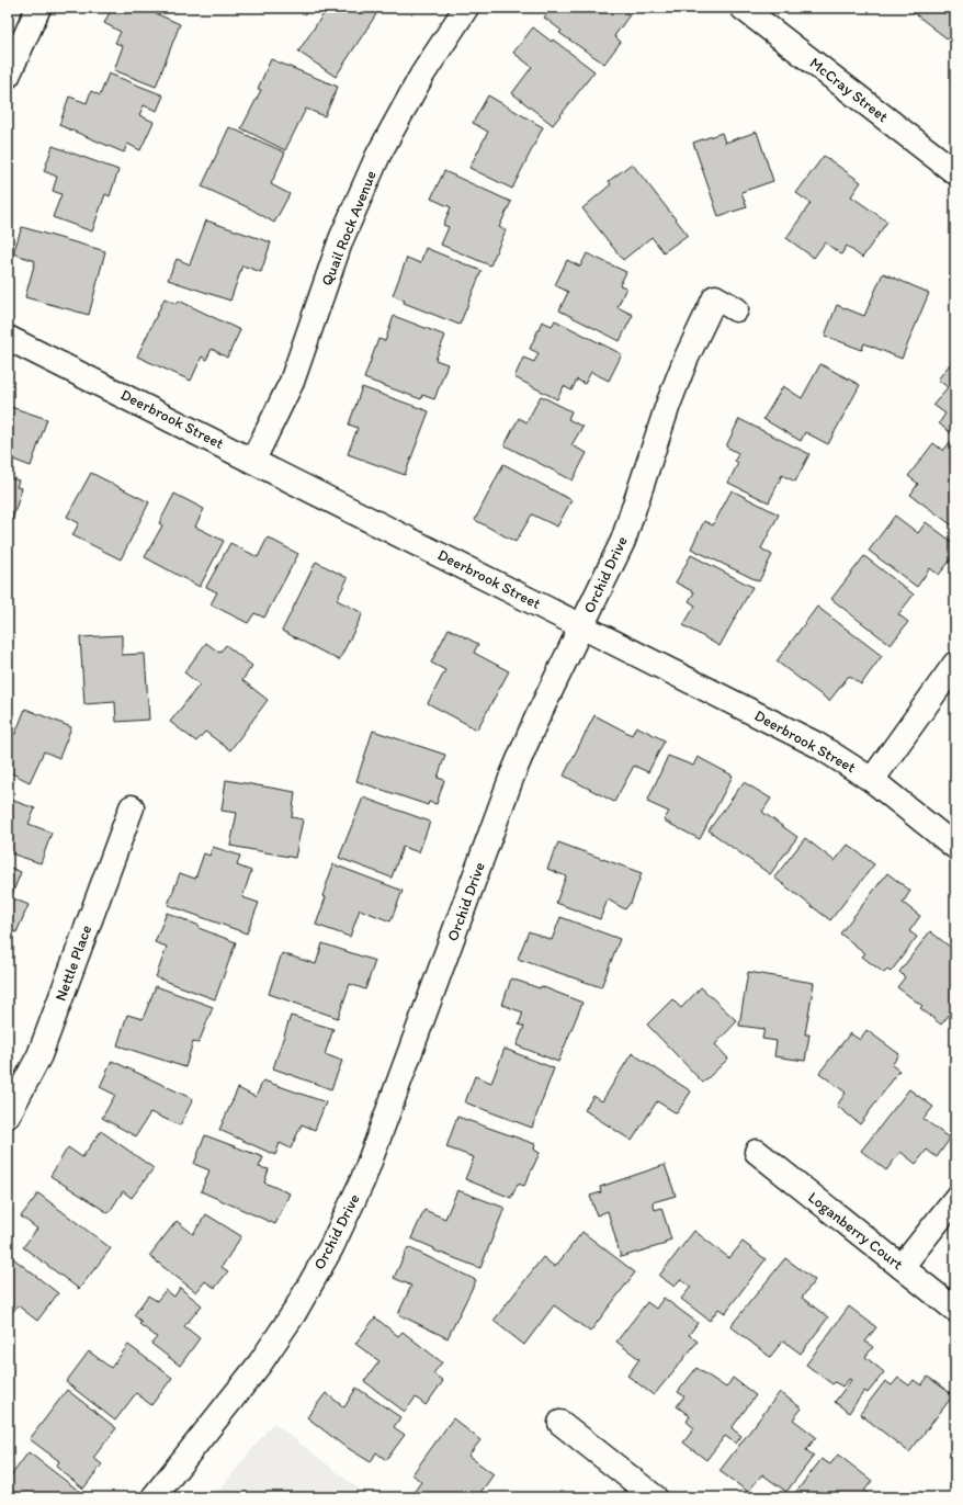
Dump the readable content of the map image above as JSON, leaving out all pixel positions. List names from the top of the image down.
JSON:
{
  "streets": {
    "street": [
      "McCray Street",
      "Quail Rock Avenue",
      "Deerbrook Street",
      "Orchid Drive",
      "Nettle Place",
      "Loganberry Court"
    ]
  },
  "crossings": [
    ["Quail Rock Avenue", "Deerbrook Street"],
    ["Deerbrook Street", "Orchid Drive"]
  ]
}
